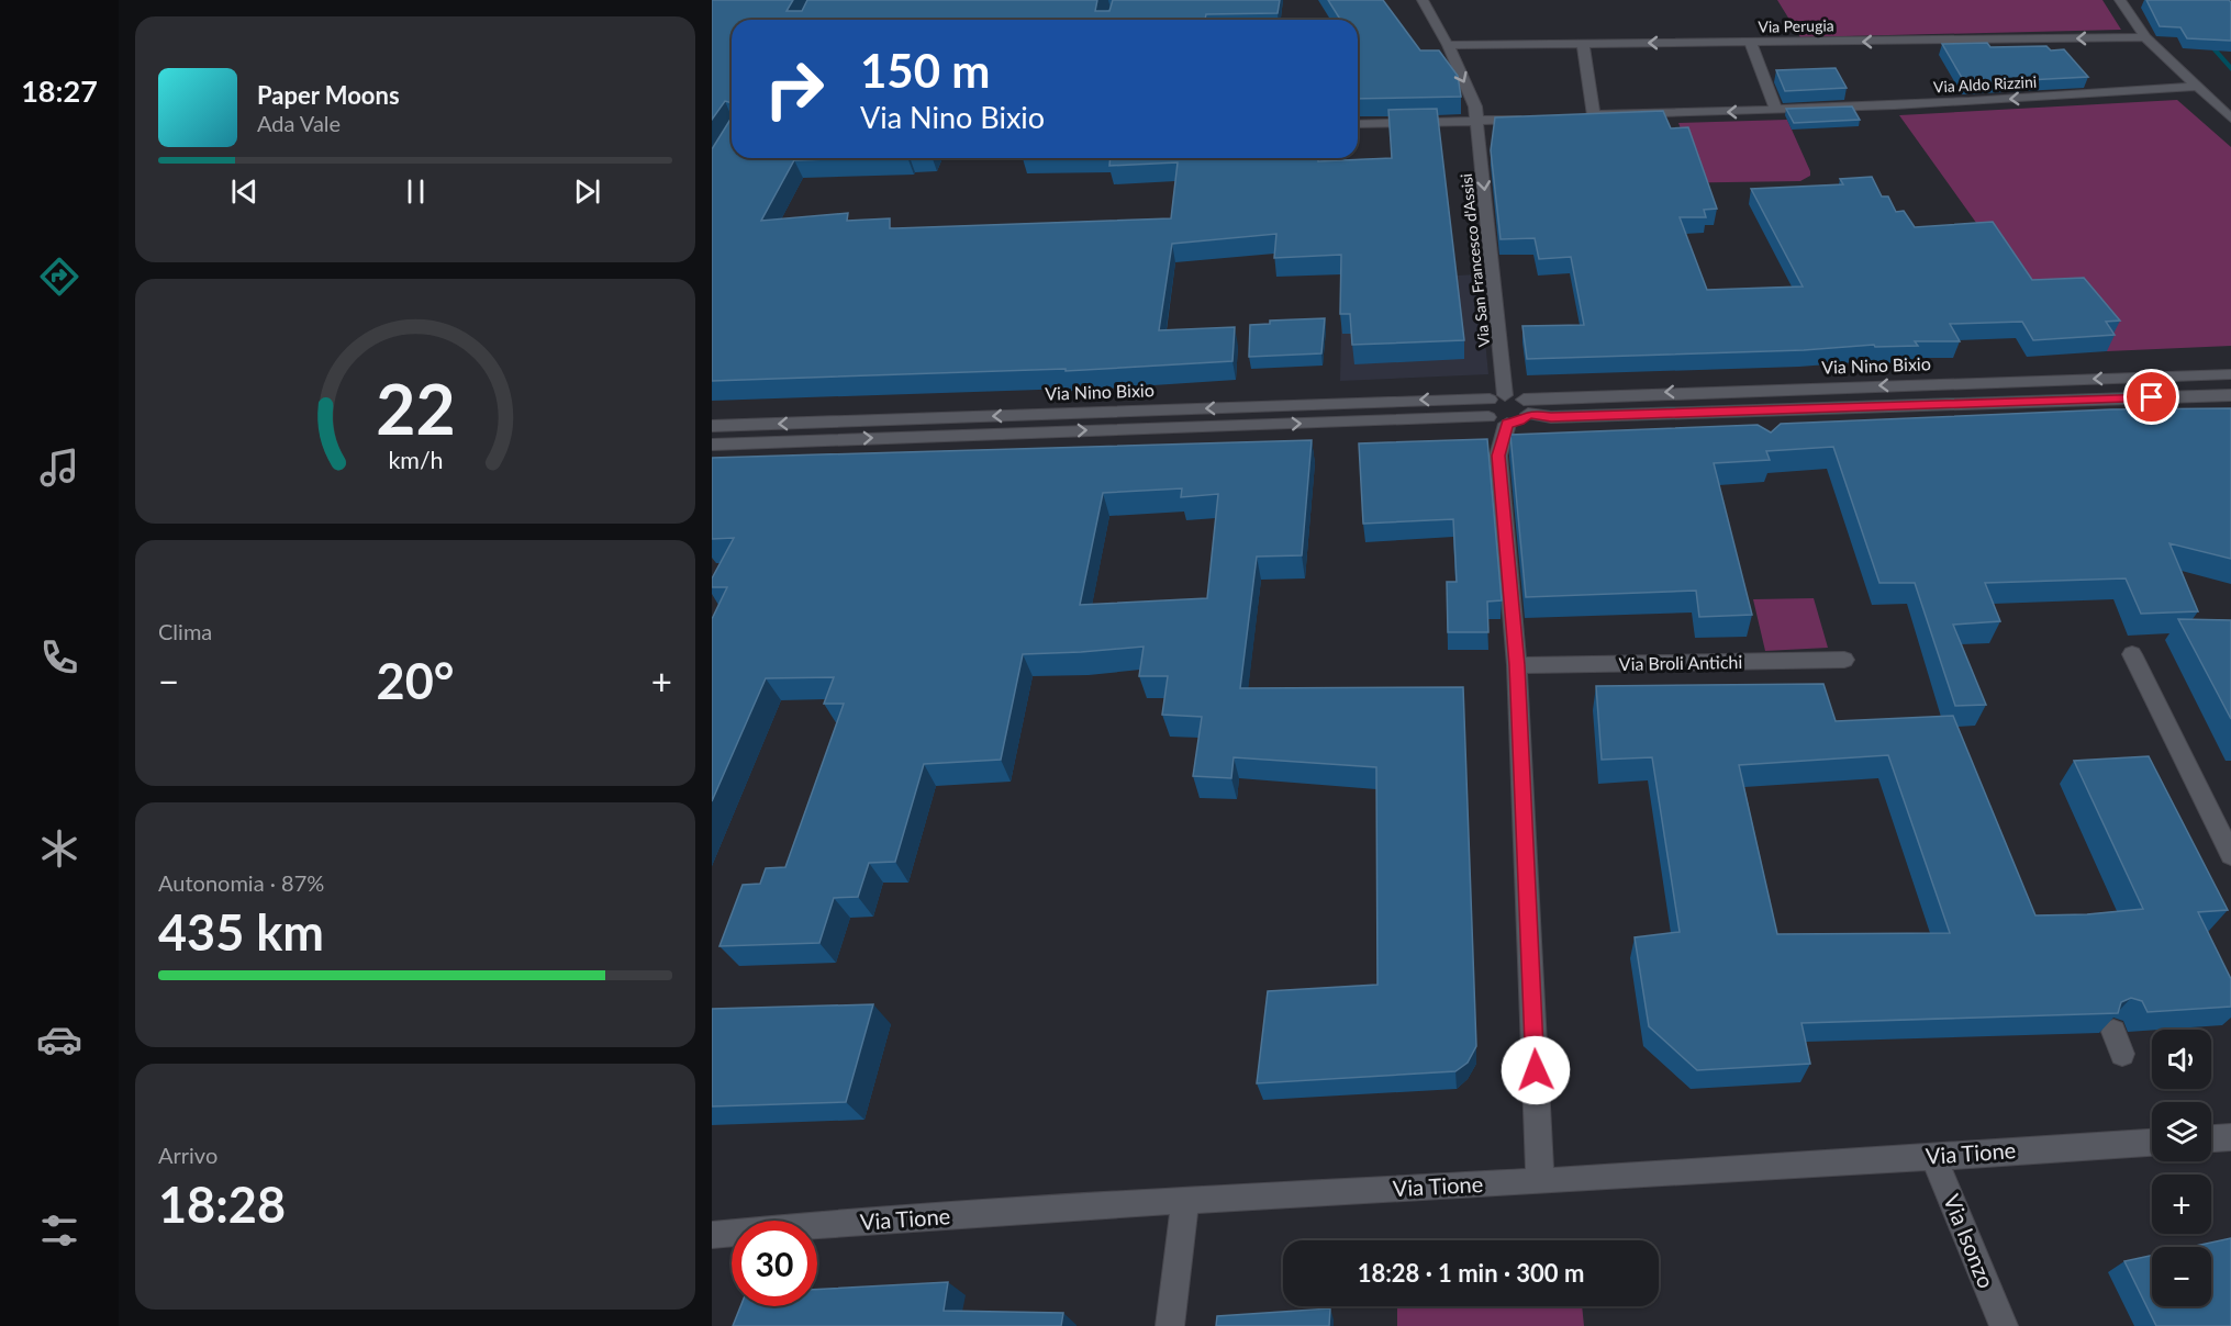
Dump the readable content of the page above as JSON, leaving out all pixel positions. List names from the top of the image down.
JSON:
{
  "streets": {
    "street": [
      "Via Perugia",
      "Via Aldo Rizzini",
      "Via San Francesco d'Assisi",
      "Via Nino Bixio",
      "Via Broli Antichi",
      "Via Tione",
      "Via Isonzo"
    ]
  },
  "crossings": [
    ["Via Perugia", "Via San Francesco d'Assisi"],
    ["Via San Francesco d'Assisi", "Via Nino Bixio"],
    ["Via Tione", "Via Isonzo"]
  ],
  "one_way": ["Via Perugia", "Via Aldo Rizzini", "Via San Francesco d'Assisi"],
  "page": {
    "tabs": "18:27",
    "turn": ["150 m", "Via Nino Bixio"],
    "song": ["Paper Moons", "Ada Vale"],
    "tile": [
      "Clima",
      ["Autonomia · 87%", "435 km"],
      ["Arrivo", "18:28"]
    ],
    "heat": ["−", "20°", "+"],
    "map_buttons": ["+", "−"],
    "limit": "30",
    "trip": "18:28 · 1 min · 300 m",
    "gauge": ["22", "km/h"]
  }
}
